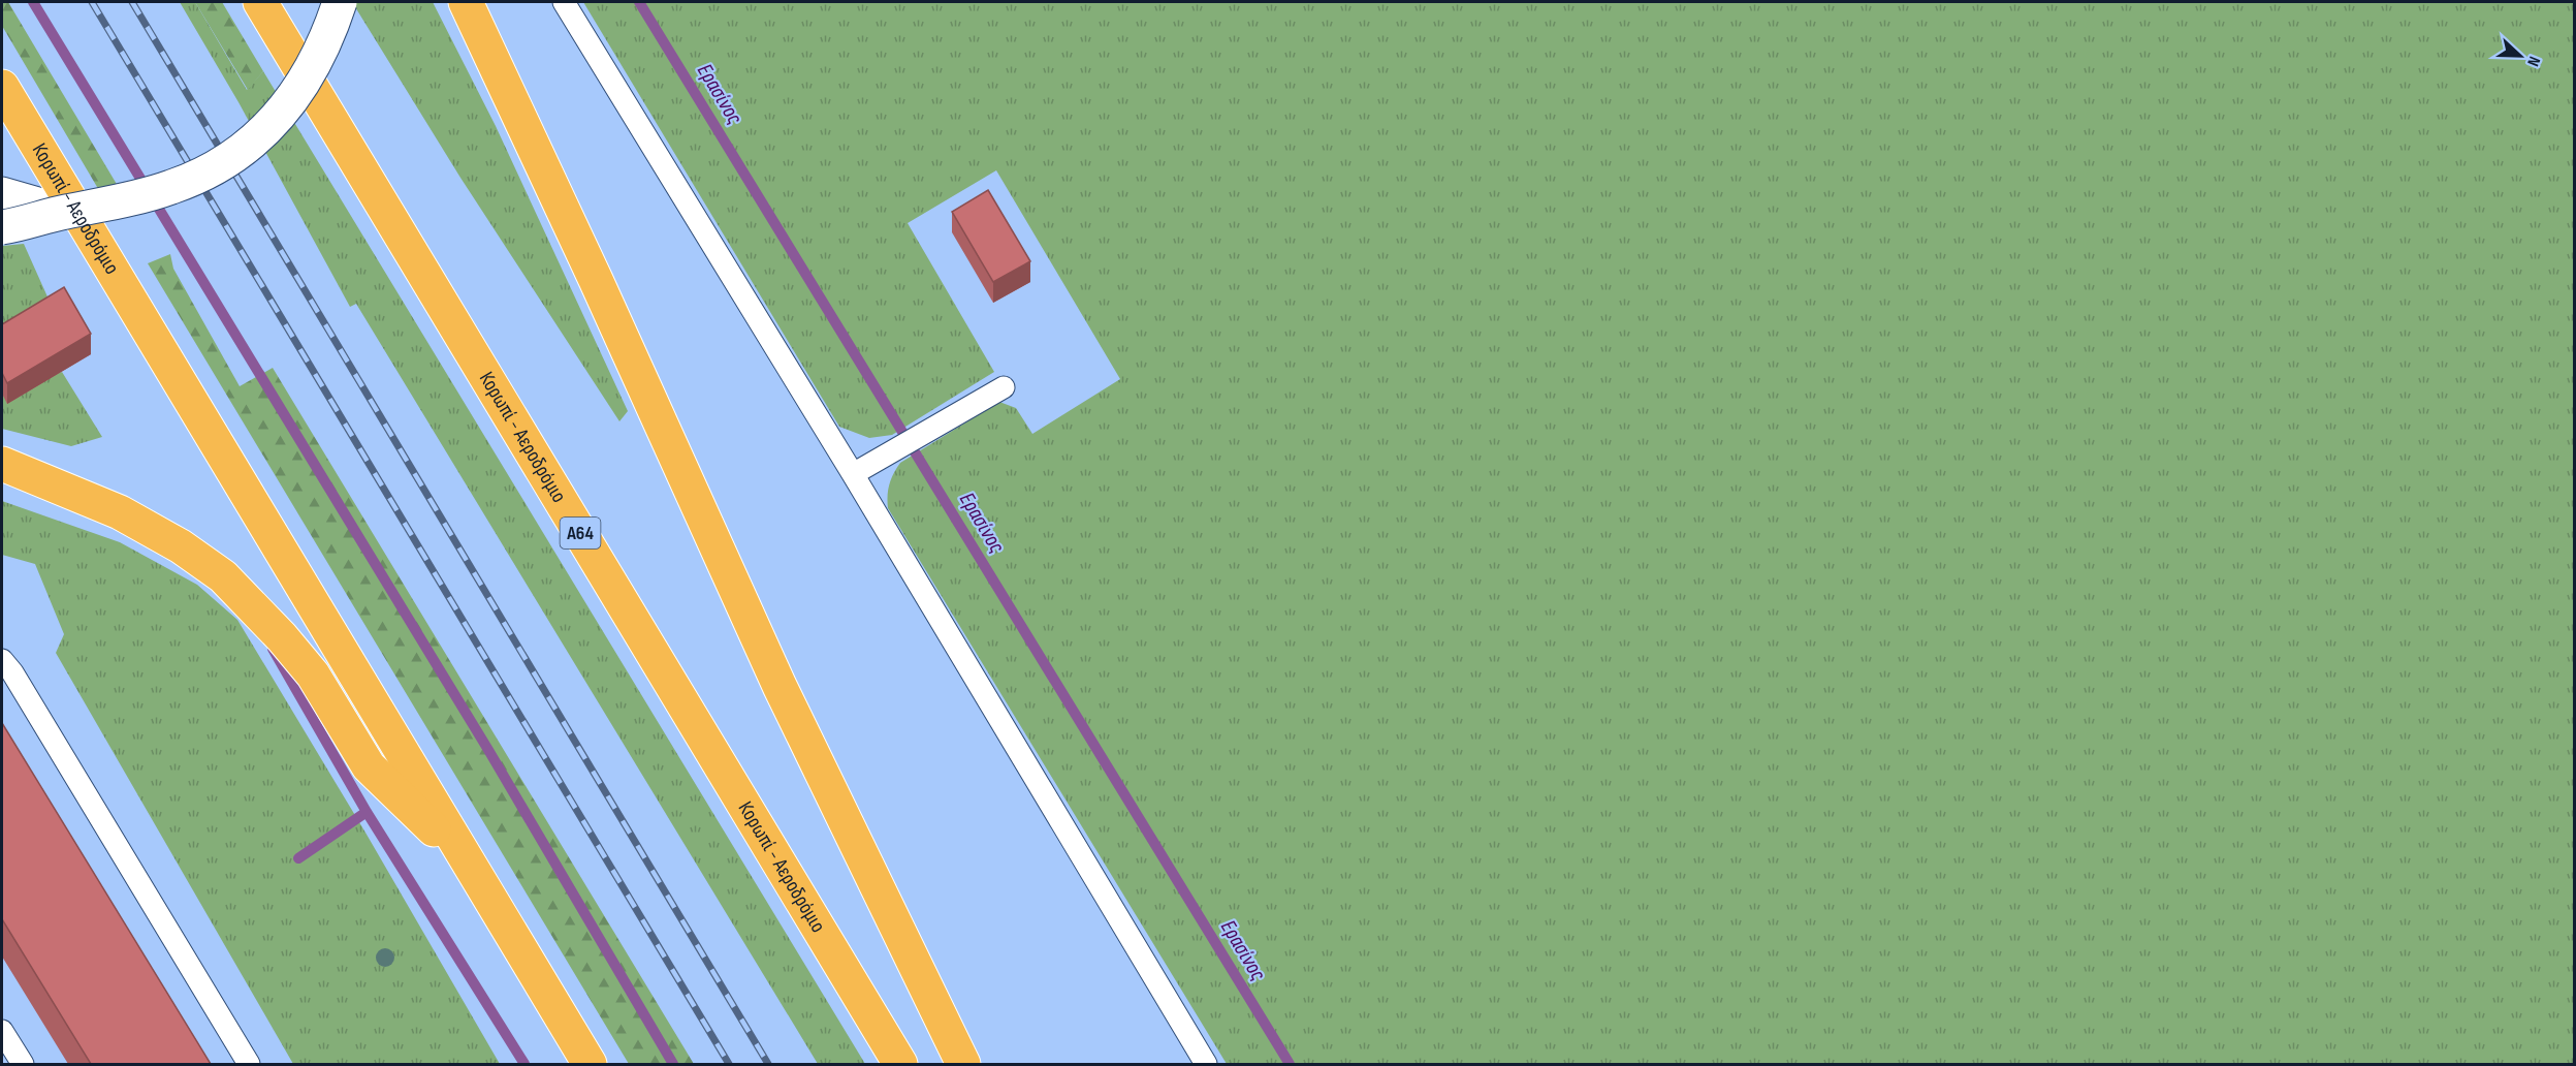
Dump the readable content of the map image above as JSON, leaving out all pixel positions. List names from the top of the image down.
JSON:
{
  "streets": {
    "highway": ["Κορωπί - Αεροδρόμιο", "Α64"]
  },
  "water": ["Ερασίνος"],
  "north": "right"
}
